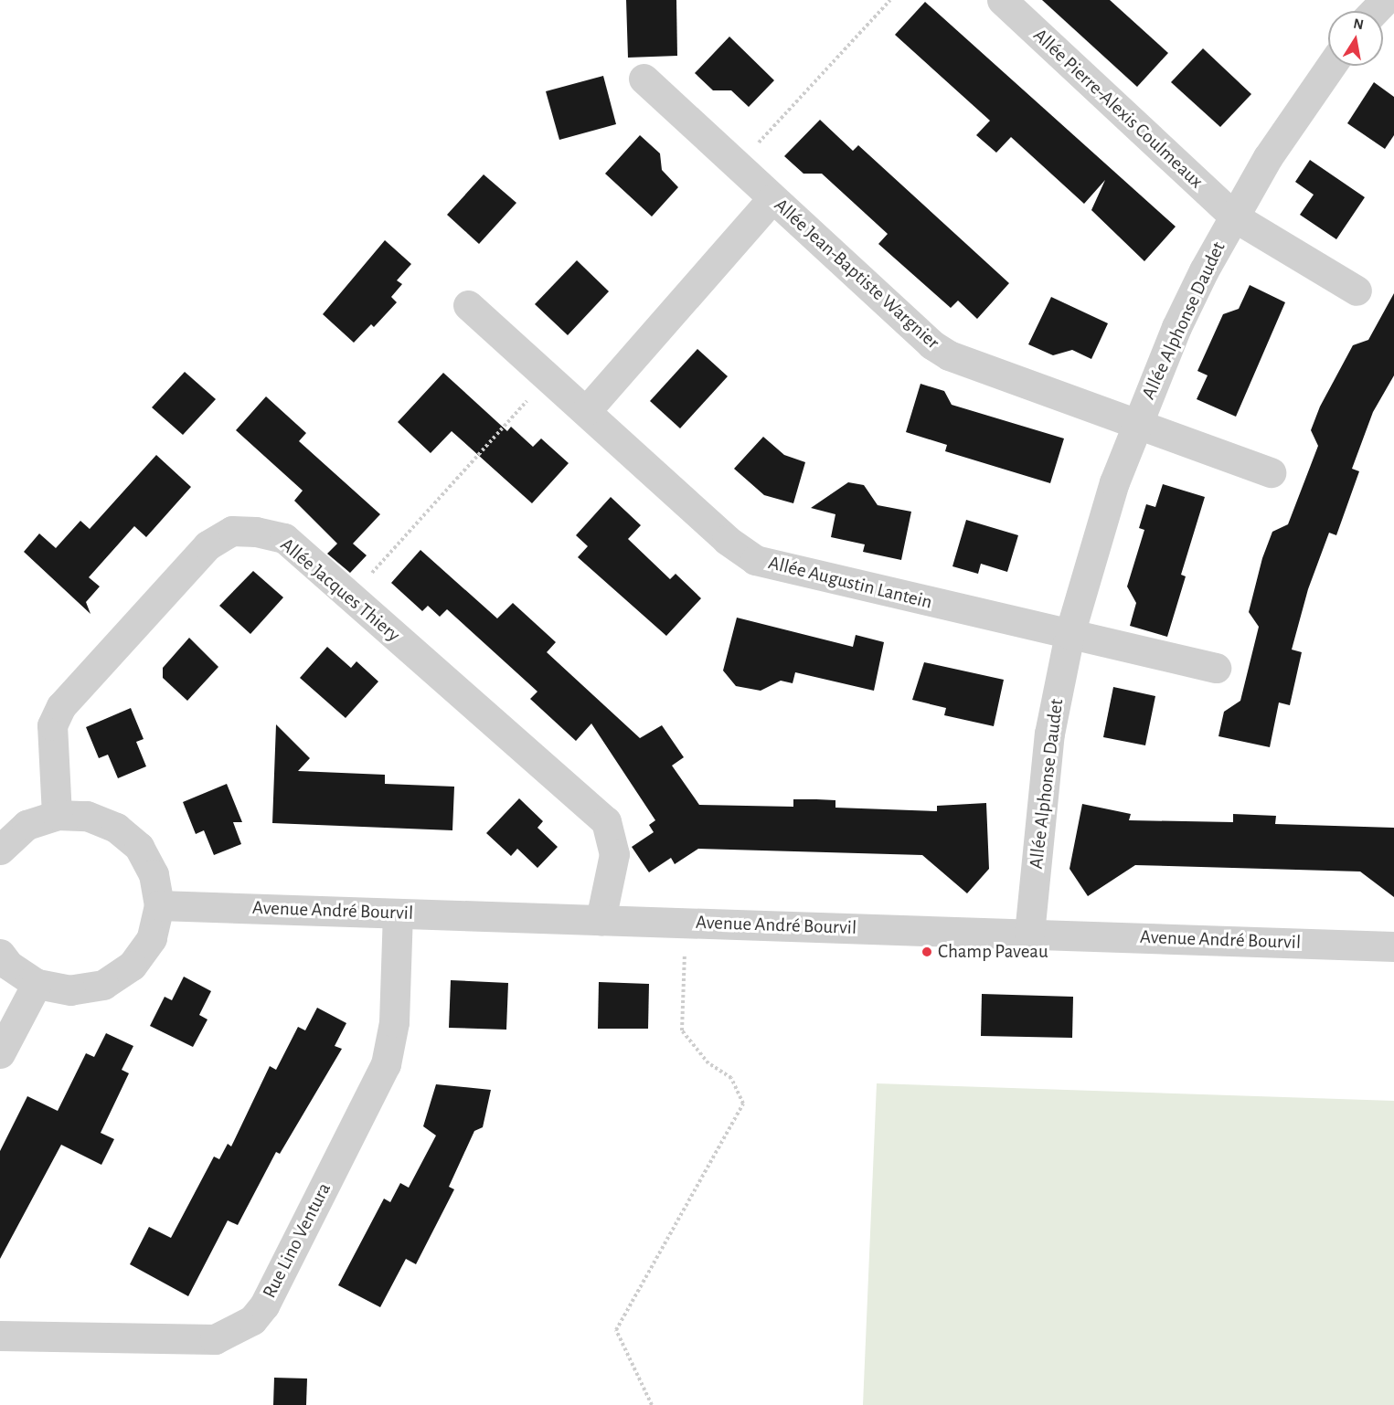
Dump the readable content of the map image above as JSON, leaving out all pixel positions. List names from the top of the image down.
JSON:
{
  "streets": {
    "street": [
      "Allée Pierre-Alexis Coulmeaux",
      "Allée Jean-Baptiste Wargnier",
      "Allée Alphonse Daudet",
      "Allée Augustin Lantein",
      "Allée Jacques Thiery",
      "Avenue André Bourvil",
      "Rue Lino Ventura"
    ]
  },
  "crossings": [
    ["Allée Pierre-Alexis Coulmeaux", "Allée Alphonse Daudet"],
    ["Allée Jean-Baptiste Wargnier", "Allée Alphonse Daudet"],
    ["Allée Alphonse Daudet", "Allée Augustin Lantein"],
    ["Allée Alphonse Daudet", "Avenue André Bourvil"],
    ["Allée Jacques Thiery", "Avenue André Bourvil"],
    ["Avenue André Bourvil", "Rue Lino Ventura"]
  ],
  "places": ["Champ Paveau"],
  "north": "top"
}
